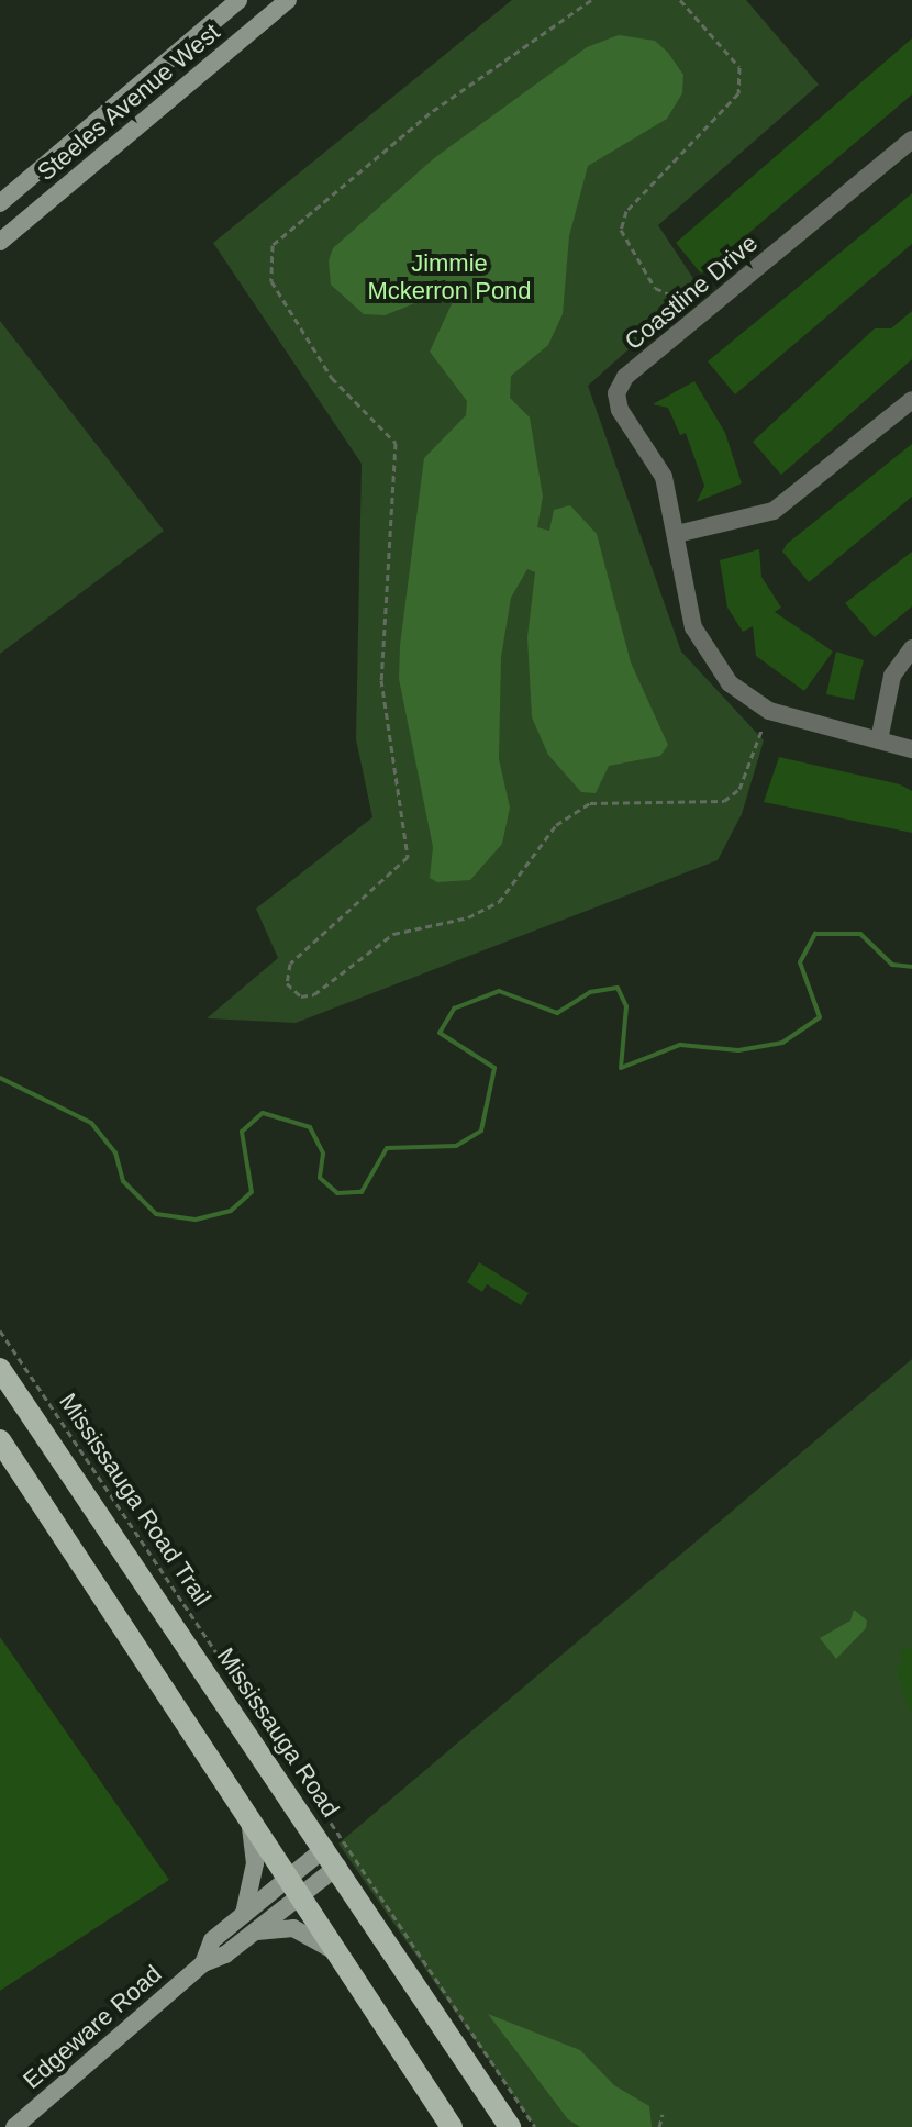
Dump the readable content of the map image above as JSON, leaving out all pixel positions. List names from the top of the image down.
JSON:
{
  "streets": {
    "main road": ["Steeles Avenue West", "Mississauga Road", "Edgeware Road"],
    "street": ["Coastline Drive"],
    "path": ["Mississauga Road Trail"]
  },
  "crossings": [
    ["Mississauga Road", "Edgeware Road"]
  ],
  "parks": ["Jimmie Mckerron Pond"]
}
